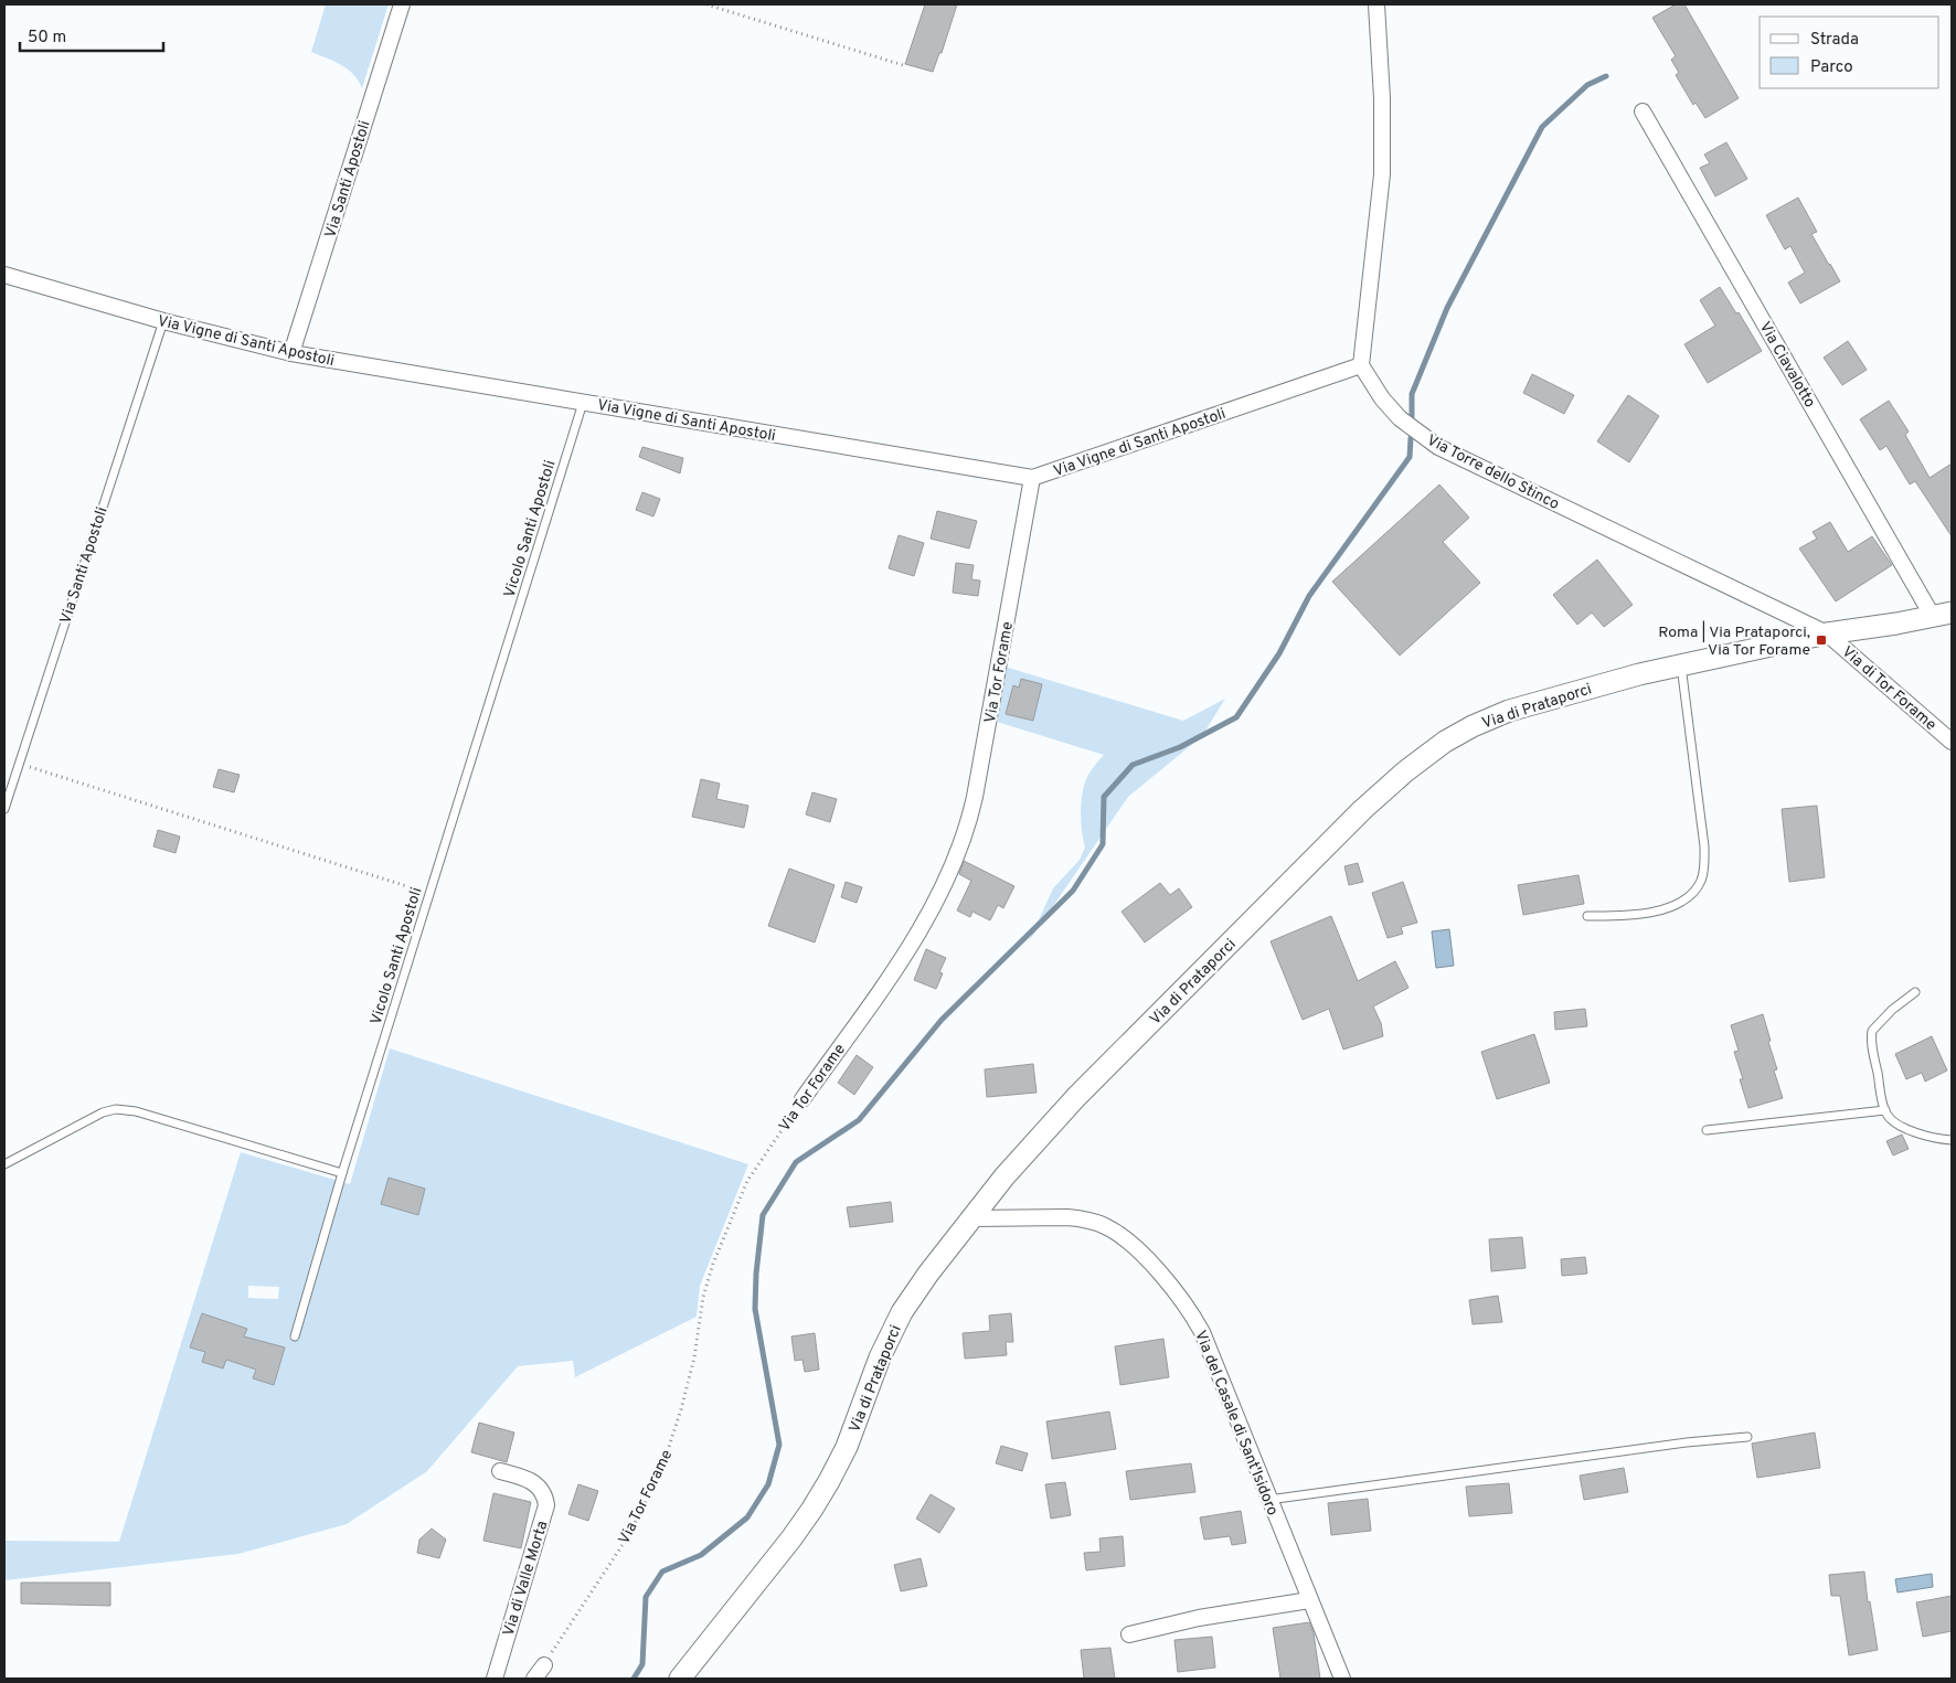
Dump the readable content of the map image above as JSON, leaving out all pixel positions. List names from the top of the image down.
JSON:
{
  "streets": {
    "street": [
      "Via Santi Apostoli",
      "Via Vigne di Santi Apostoli",
      "Via Ciavalotto",
      "Via Torre dello Stinco",
      "Via Tor Forame",
      "Via di Tor Forame",
      "Via di Prataporci",
      "Via del Casale di Sant'Isidoro",
      "Via di Valle Morta"
    ],
    "lane": ["Vicolo Santi Apostoli"]
  },
  "crossings": [
    ["Via Santi Apostoli", "Via Vigne di Santi Apostoli"],
    ["Via Vigne di Santi Apostoli", "Via Torre dello Stinco"],
    ["Via Vigne di Santi Apostoli", "Vicolo Santi Apostoli"],
    ["Via Vigne di Santi Apostoli", "Via Tor Forame"],
    ["Via Ciavalotto", "Via di Prataporci"],
    ["Via Torre dello Stinco", "Via di Tor Forame"],
    ["Via Torre dello Stinco", "Via di Prataporci"],
    ["Via di Tor Forame", "Via di Prataporci"],
    ["Via di Prataporci", "Via del Casale di Sant'Isidoro"]
  ],
  "places": {
    "transit": ["Roma | Via Prataporci, Via Tor Forame"]
  },
  "legend": ["Strada", "Parco"],
  "scale_bar": "50 m"
}
